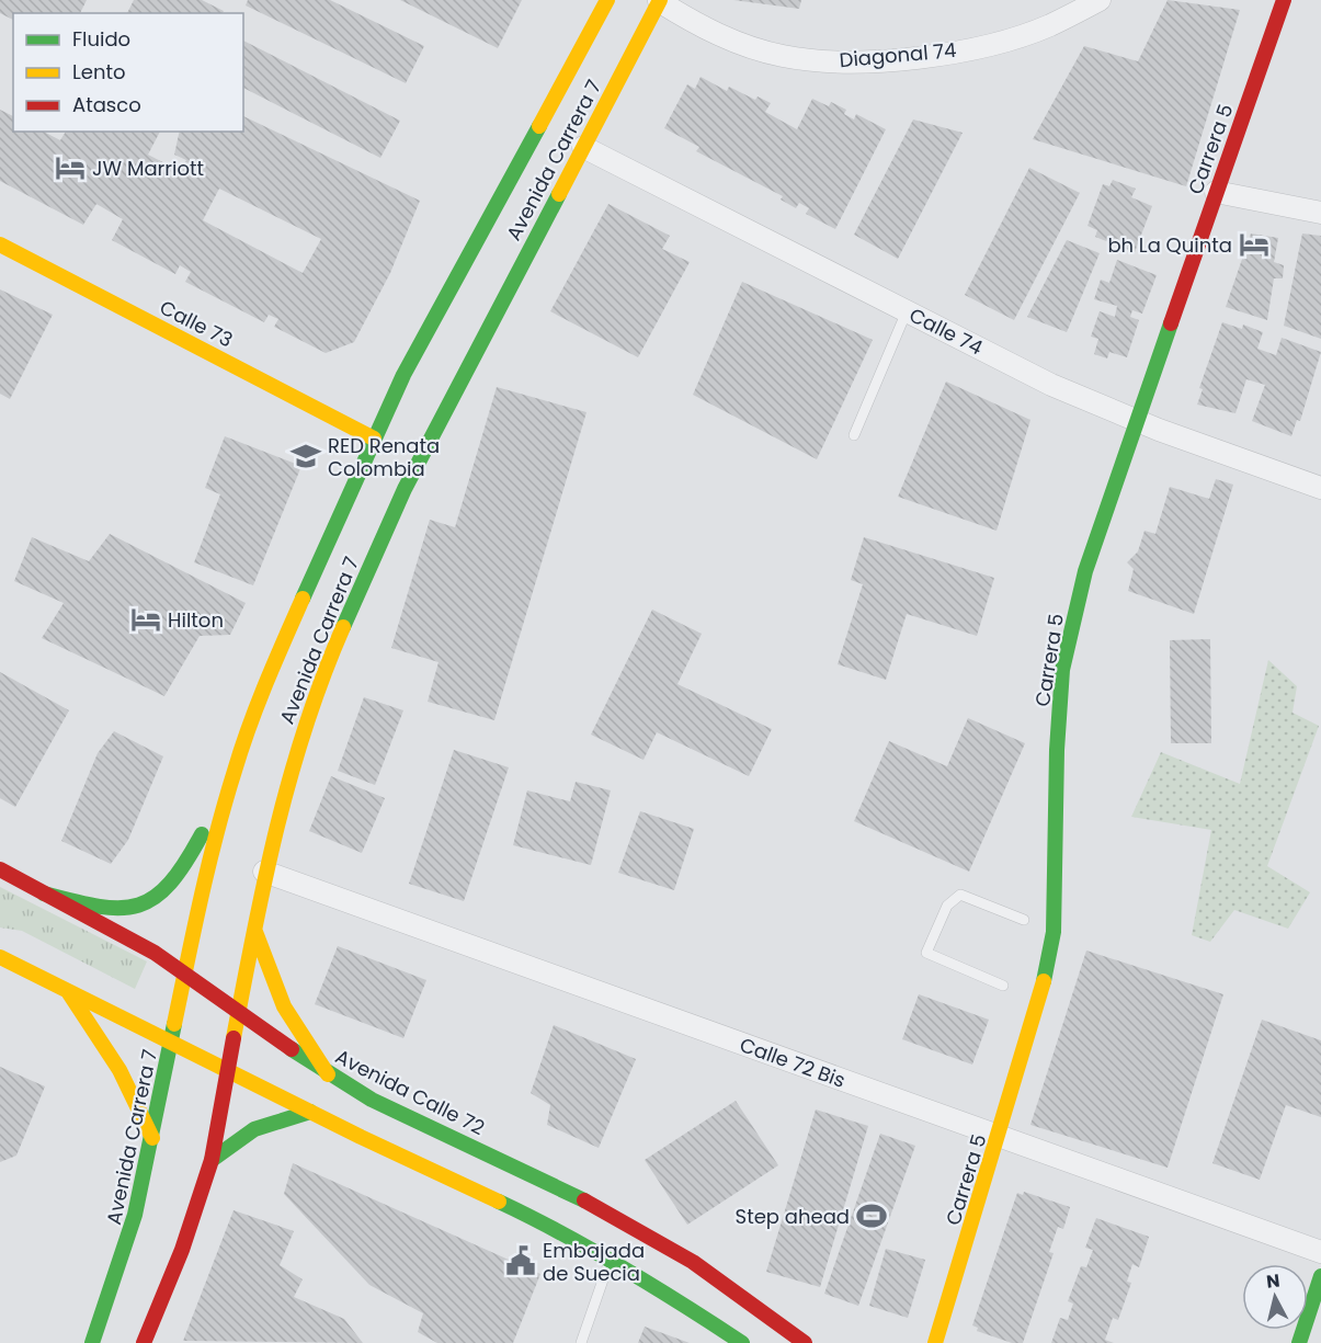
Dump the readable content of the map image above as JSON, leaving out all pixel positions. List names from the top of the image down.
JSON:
{
  "streets": {
    "main road": [
      "Carrera 5",
      "Avenida Carrera 7",
      "Calle 73",
      "Avenida Calle 72"
    ],
    "street": ["Diagonal 74", "Calle 74", "Calle 72 Bis"]
  },
  "crossings": [
    ["Diagonal 74", "Avenida Carrera 7"],
    ["Carrera 5", "Calle 74"],
    ["Carrera 5", "Calle 72 Bis"],
    ["Avenida Carrera 7", "Calle 73"],
    ["Avenida Carrera 7", "Calle 74"],
    ["Avenida Carrera 7", "Calle 72 Bis"],
    ["Avenida Carrera 7", "Avenida Calle 72"]
  ],
  "places": {
    "hotel": ["JW Marriott", "bh La Quinta", "Hilton"],
    "school or university": ["RED Renata Colombia"],
    "sports": ["Step ahead"],
    "public building": ["Embajada de Suecia"]
  },
  "legend": ["Fluido", "Lento", "Atasco"],
  "north": "top"
}
